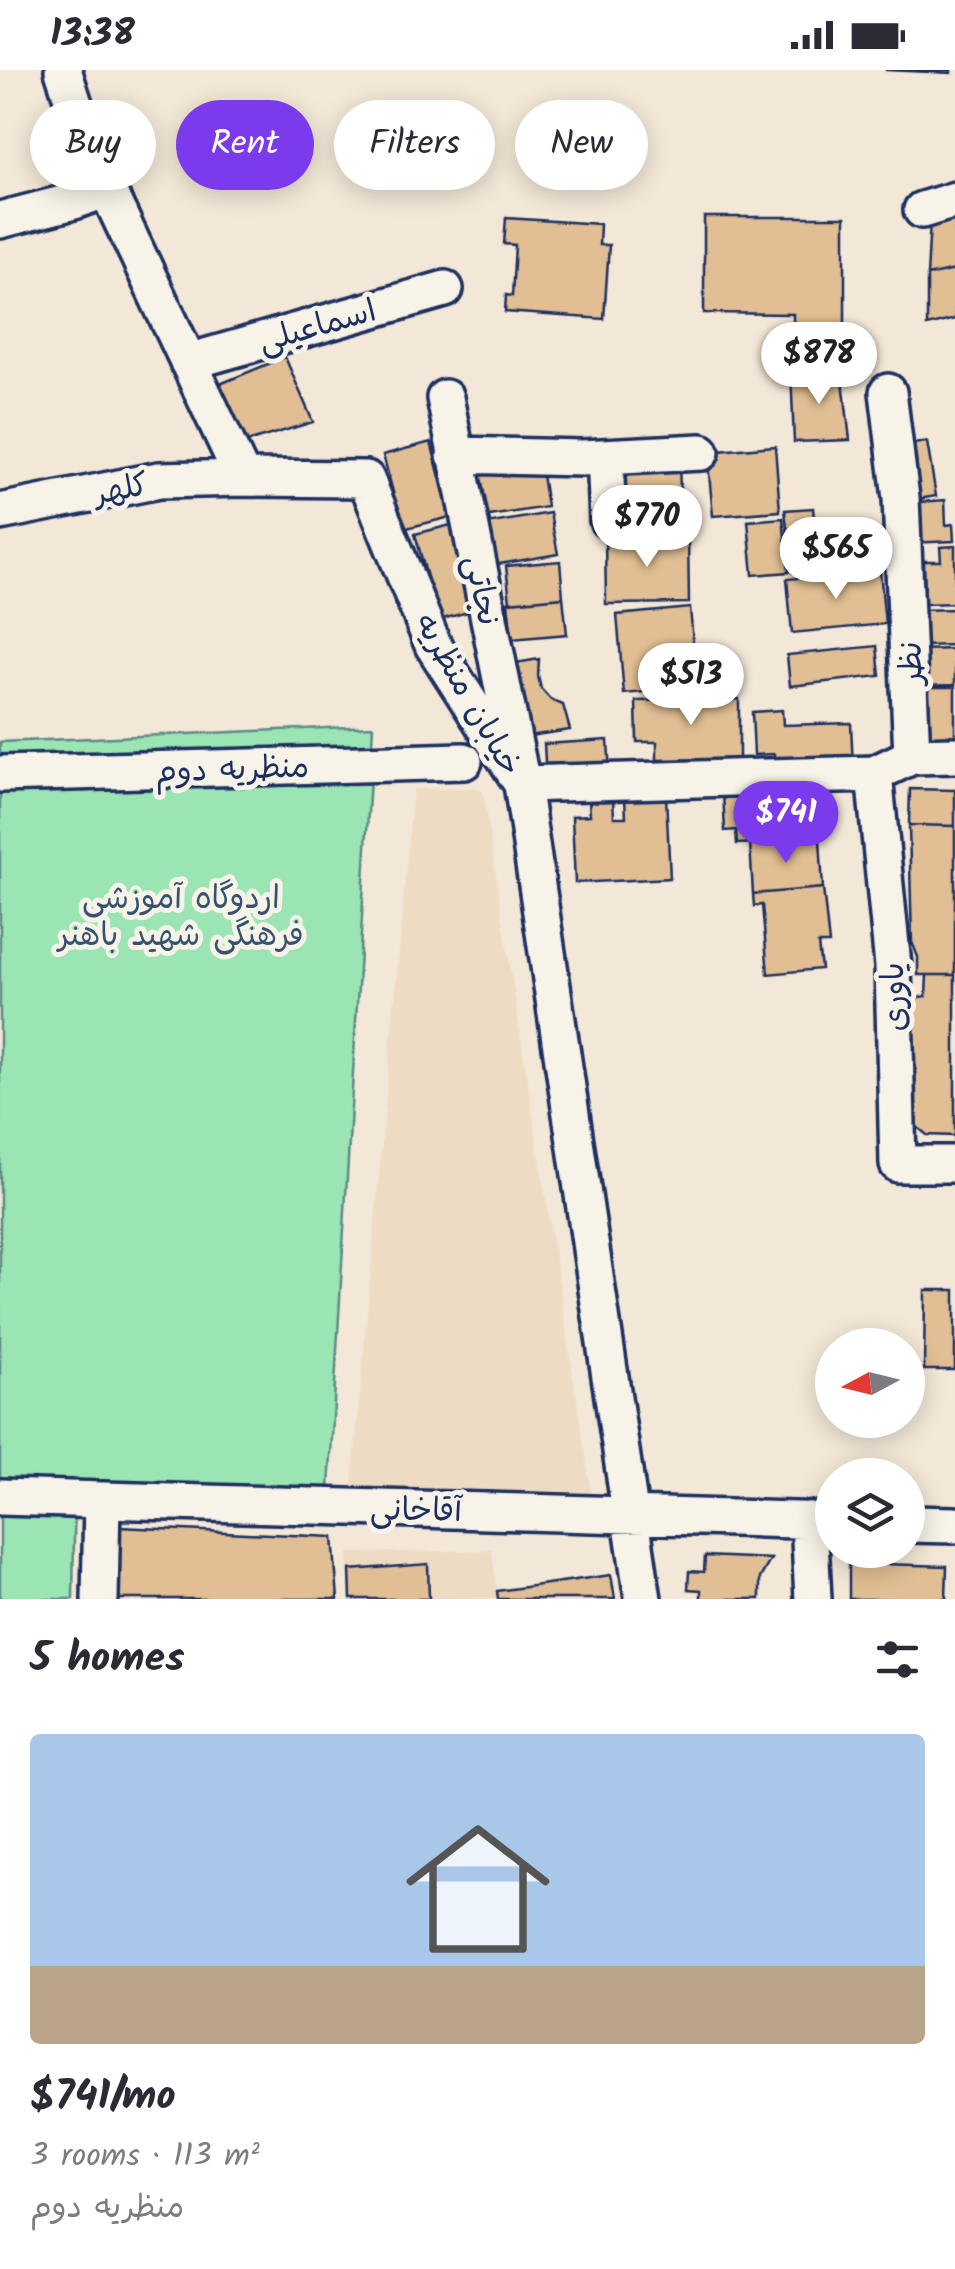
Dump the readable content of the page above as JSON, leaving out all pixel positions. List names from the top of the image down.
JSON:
{
  "streets": {
    "street": [
      "اسماعیلی",
      "کلهر",
      "نجاتی",
      "نظر",
      "خیابان منظریه",
      "منظریه دوم",
      "یاوری",
      "آقاخانی"
    ]
  },
  "crossings": [
    ["کلهر", "خیابان منظریه"],
    ["نجاتی", "خیابان منظریه"],
    ["خیابان منظریه", "آقاخانی"]
  ],
  "parks": ["اردوگاه آموزشی فرهنگی شهید باهنر"],
  "north": "left",
  "page": {
    "status": "13:38",
    "chip": [
      "Buy",
      "Rent",
      "Filters",
      "New"
    ],
    "price": [
      "$878",
      "$770",
      "$565",
      "$513",
      "$741"
    ],
    "heading": "5 homes",
    "list": [
      {
        "name": "$741/mo",
        "note": "3 rooms · 113 m² · منظریه دوم"
      }
    ]
  }
}
